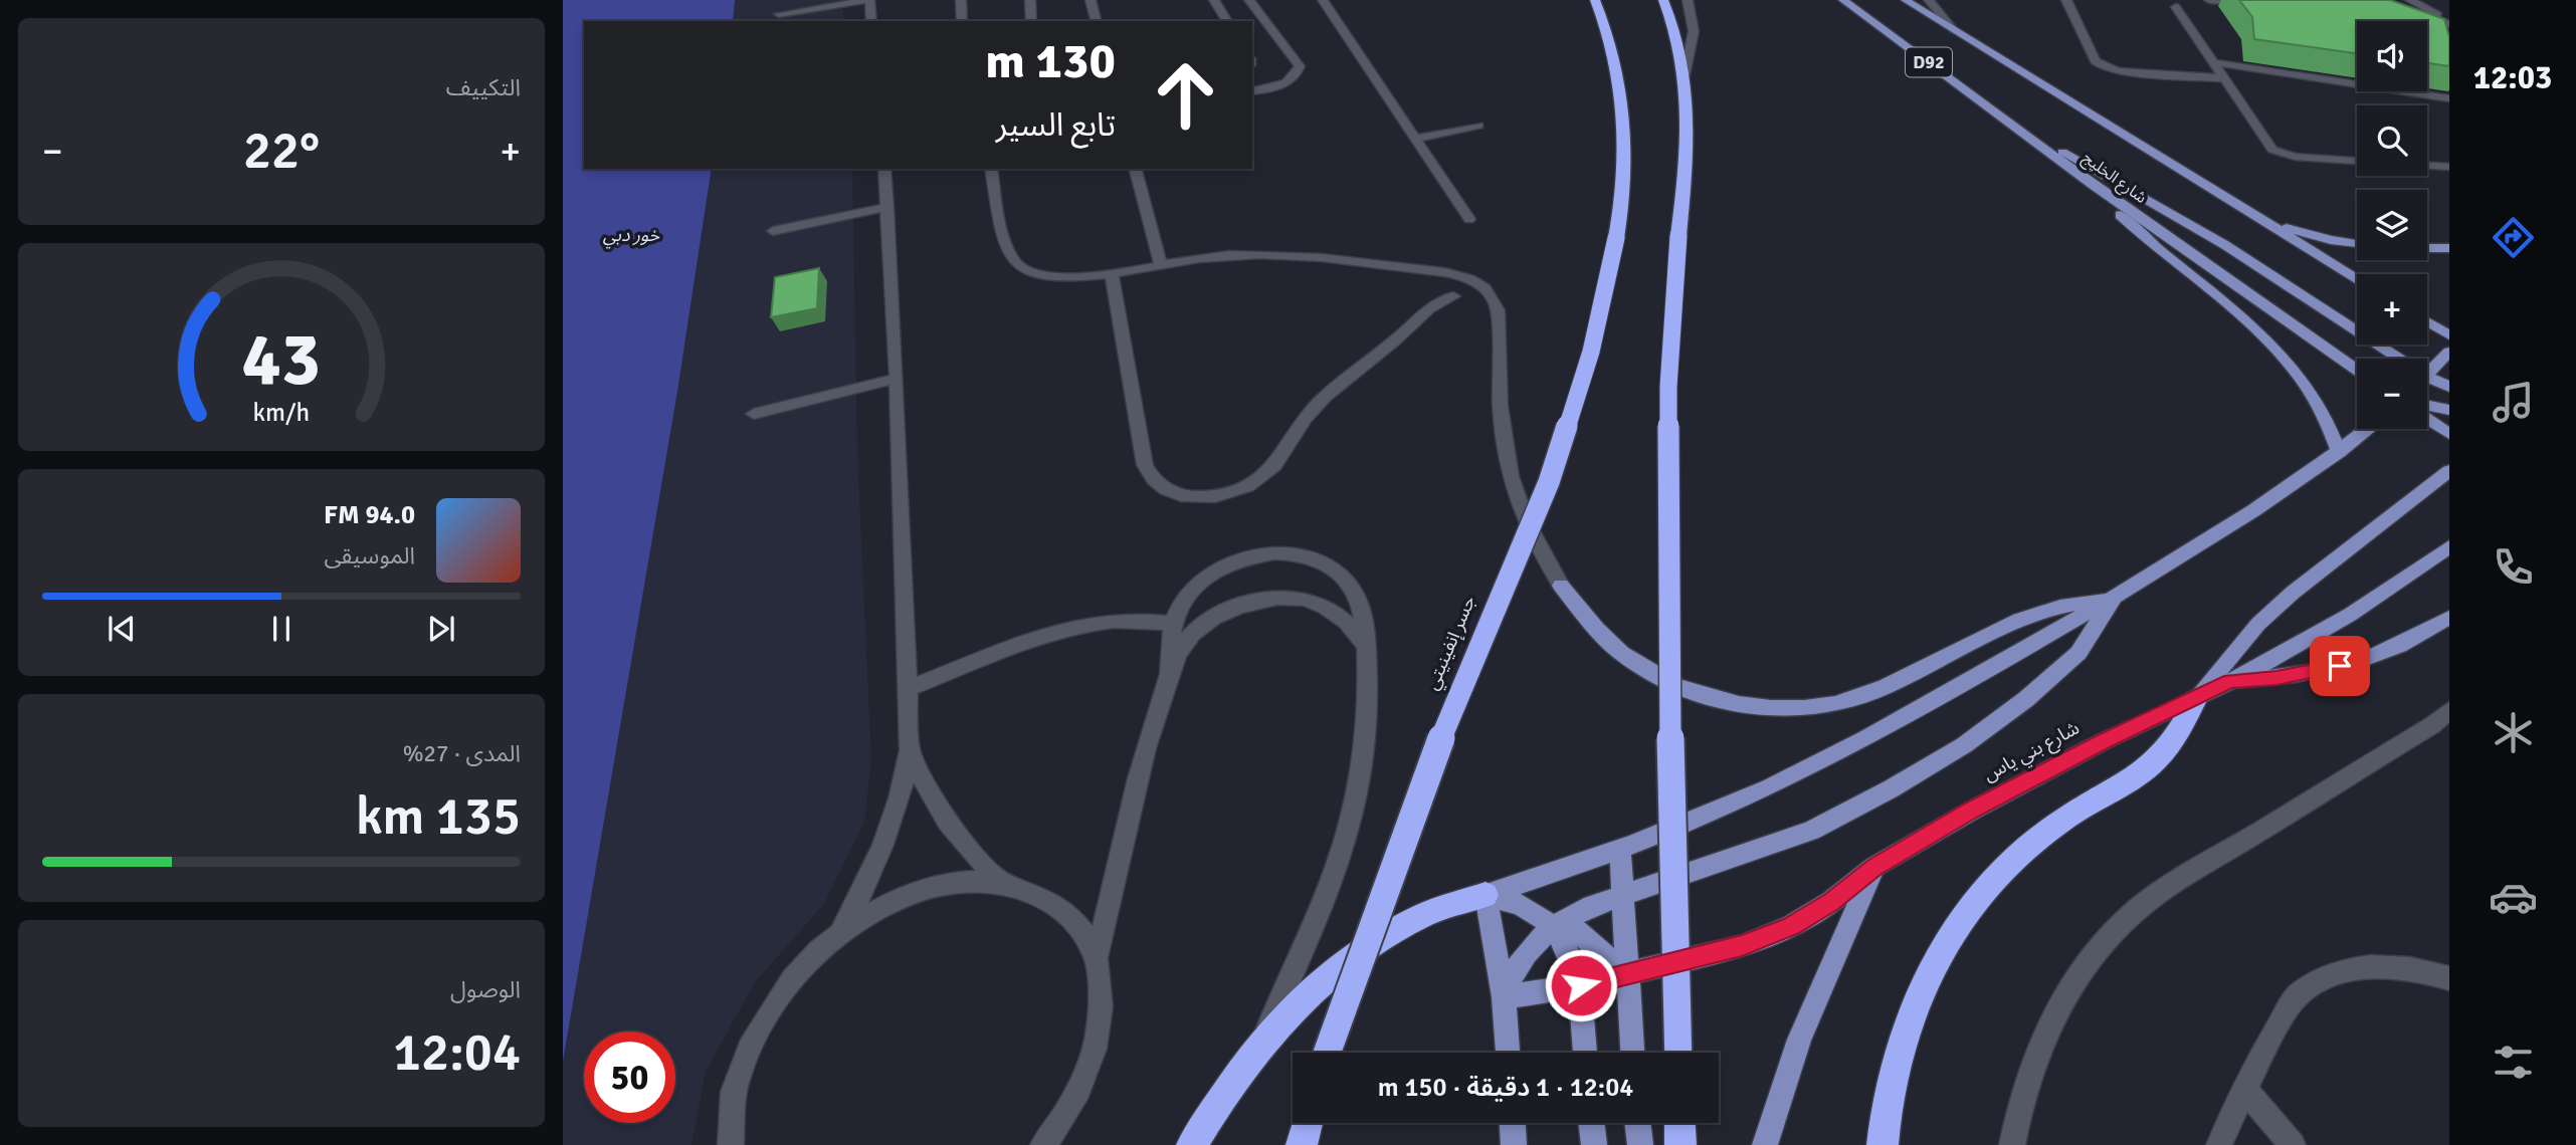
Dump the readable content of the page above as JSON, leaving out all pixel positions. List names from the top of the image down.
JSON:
{
  "streets": {
    "highway": ["جسر إنفينيتي"],
    "main road": ["D92", "شارع الخليج", "شارع بني ياس"]
  },
  "water": ["خور دبي"],
  "page": {
    "tabs": "12:03",
    "tile": [
      "التكييف",
      ["المدى · 27%", "135 km"],
      ["الوصول", "12:04"]
    ],
    "map_buttons": ["+", "−"],
    "turn": ["130 m", "تابع السير"],
    "heat": ["−", "22°", "+"],
    "song": ["94.0 FM", "الموسيقى"],
    "limit": "50",
    "trip": "12:04 · 1 دقيقة · 150 m",
    "gauge": ["43", "km/h"]
  }
}
